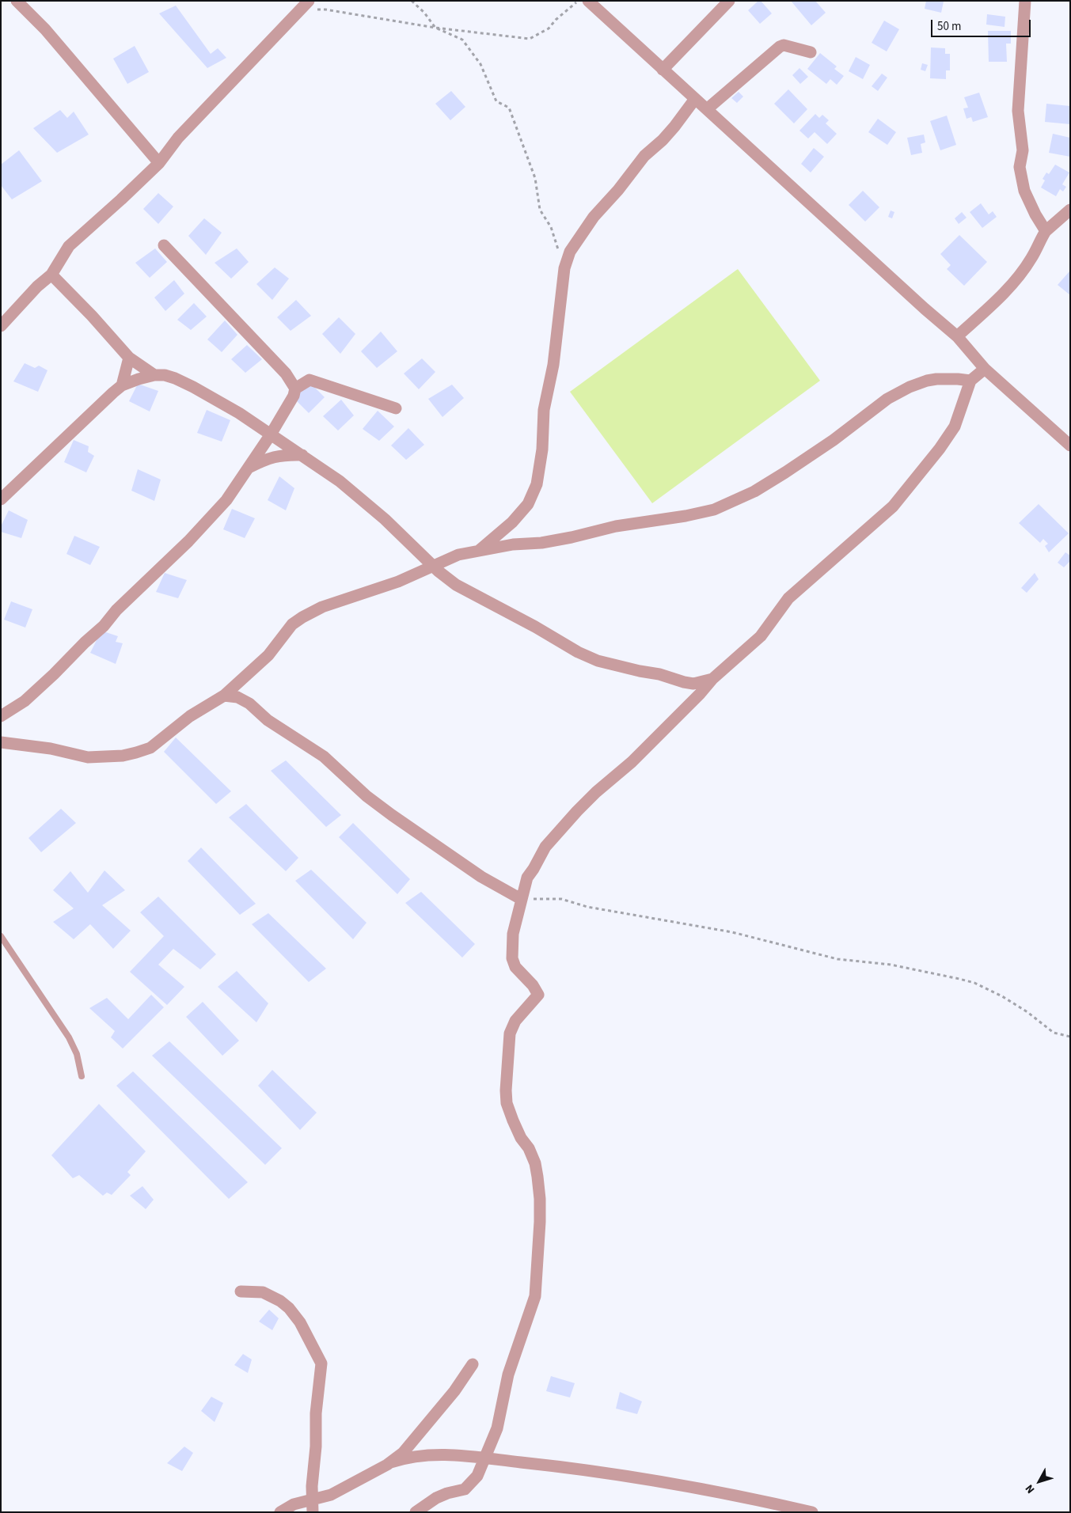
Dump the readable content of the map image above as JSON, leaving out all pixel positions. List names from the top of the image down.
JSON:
{
  "scale_bar": "50 m",
  "north": "bottom left"
}
